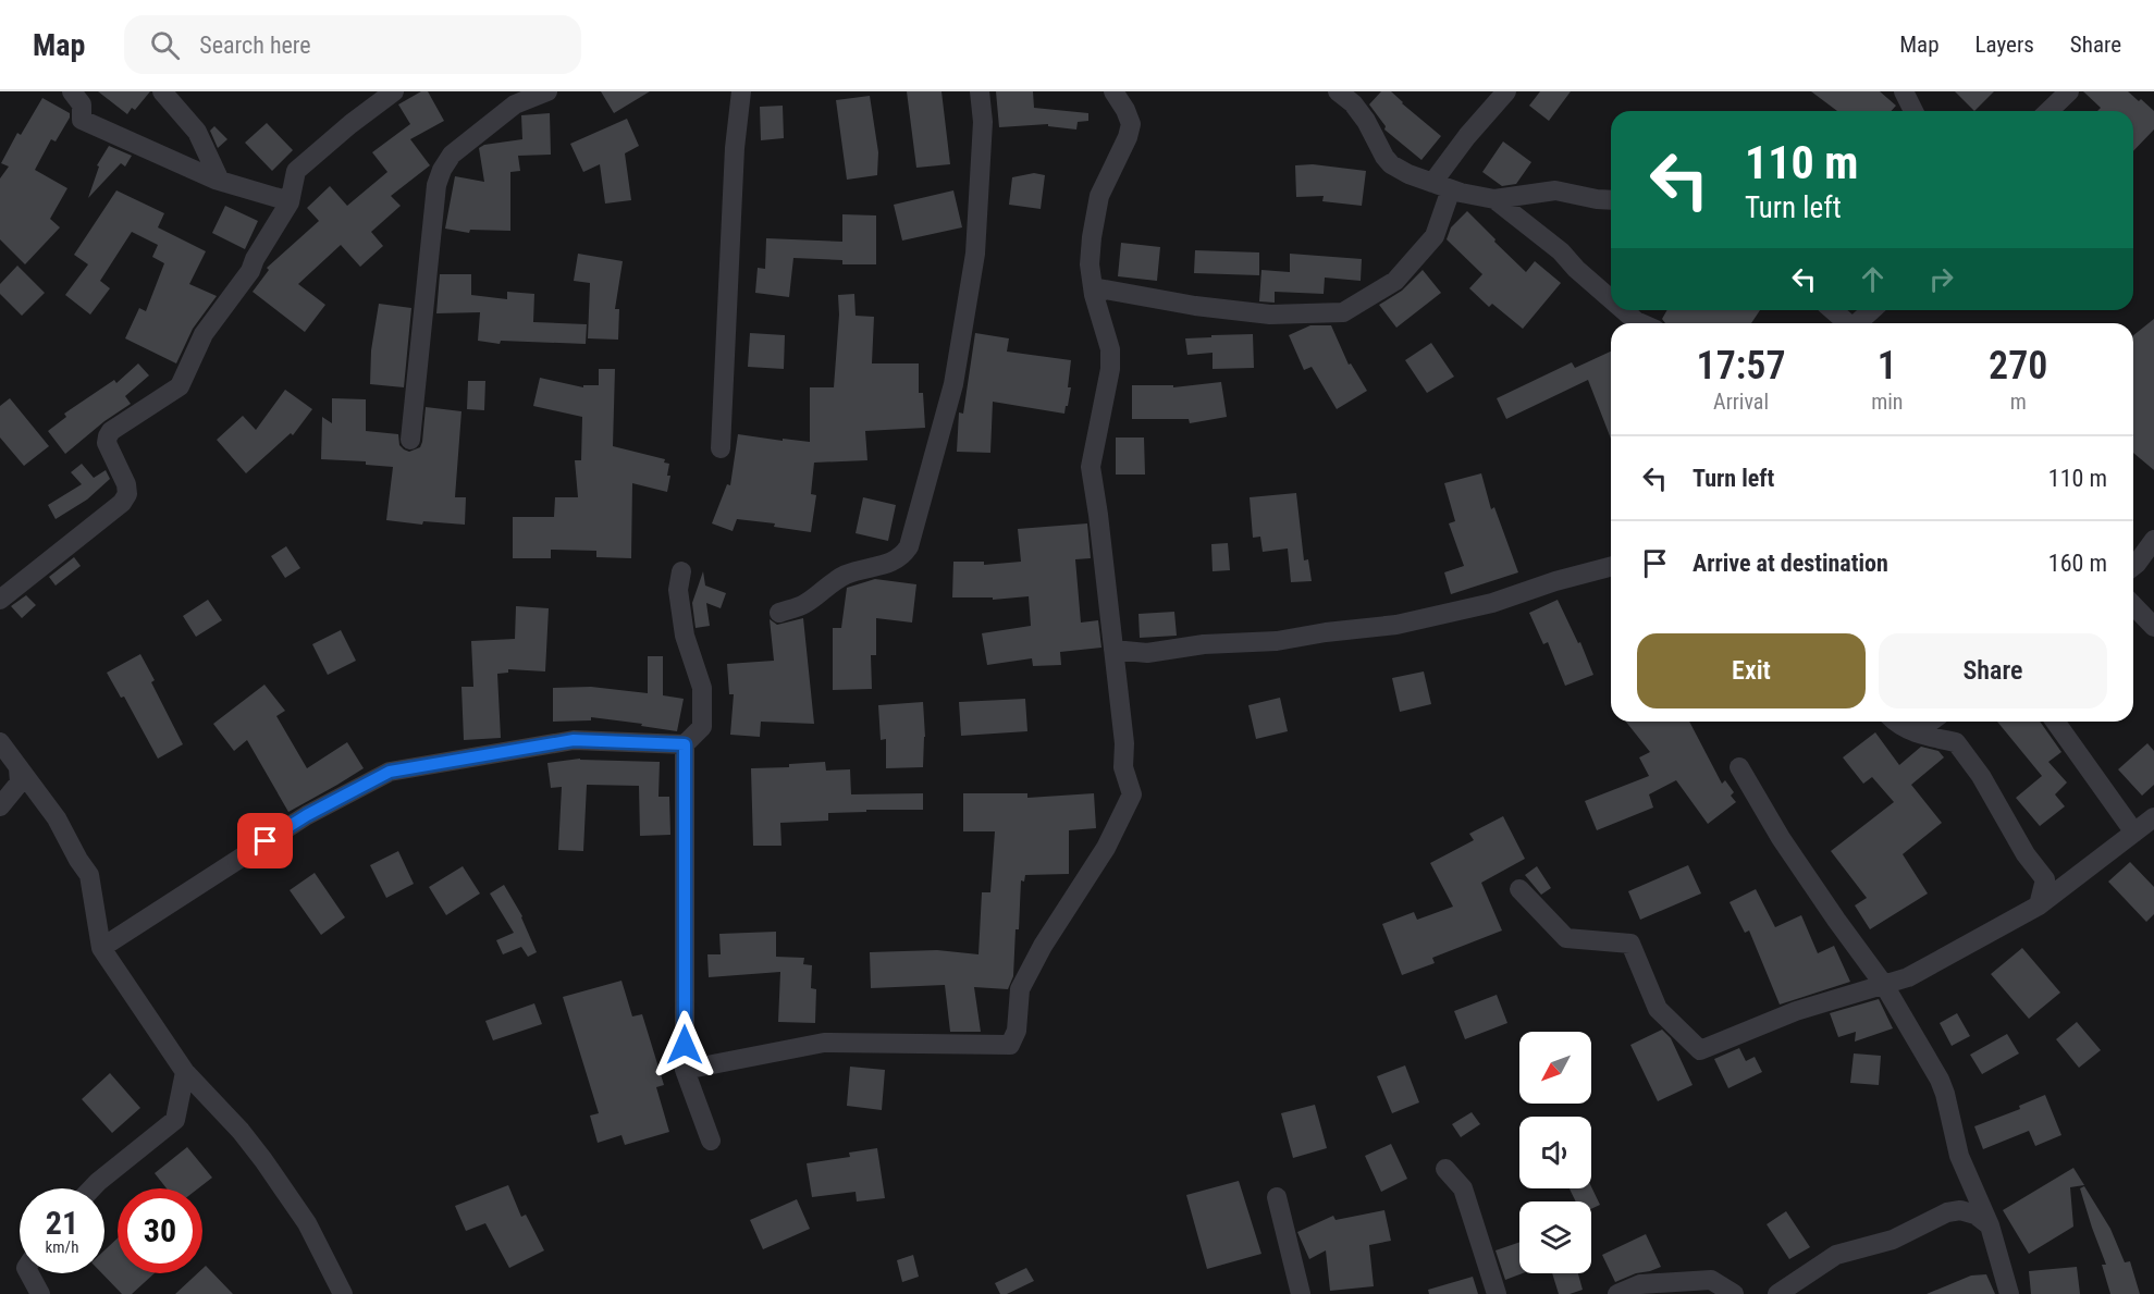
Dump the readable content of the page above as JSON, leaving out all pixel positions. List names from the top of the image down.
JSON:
{
  "north": "bottom left",
  "page": {
    "header": "Map",
    "search": "Search here",
    "nav": ["Map", "Layers", "Share"],
    "turn": ["110 m", "Turn left"],
    "eta": [
      "17:57",
      "Arrival",
      "1",
      "min",
      "270",
      "m"
    ],
    "list": [
      {
        "name": "Turn left",
        "value": "110 m"
      },
      {
        "name": "Arrive at destination",
        "value": "160 m"
      }
    ],
    "buttons": ["Exit", "Share"],
    "speed": "21 km/h",
    "limit": "30"
  }
}
